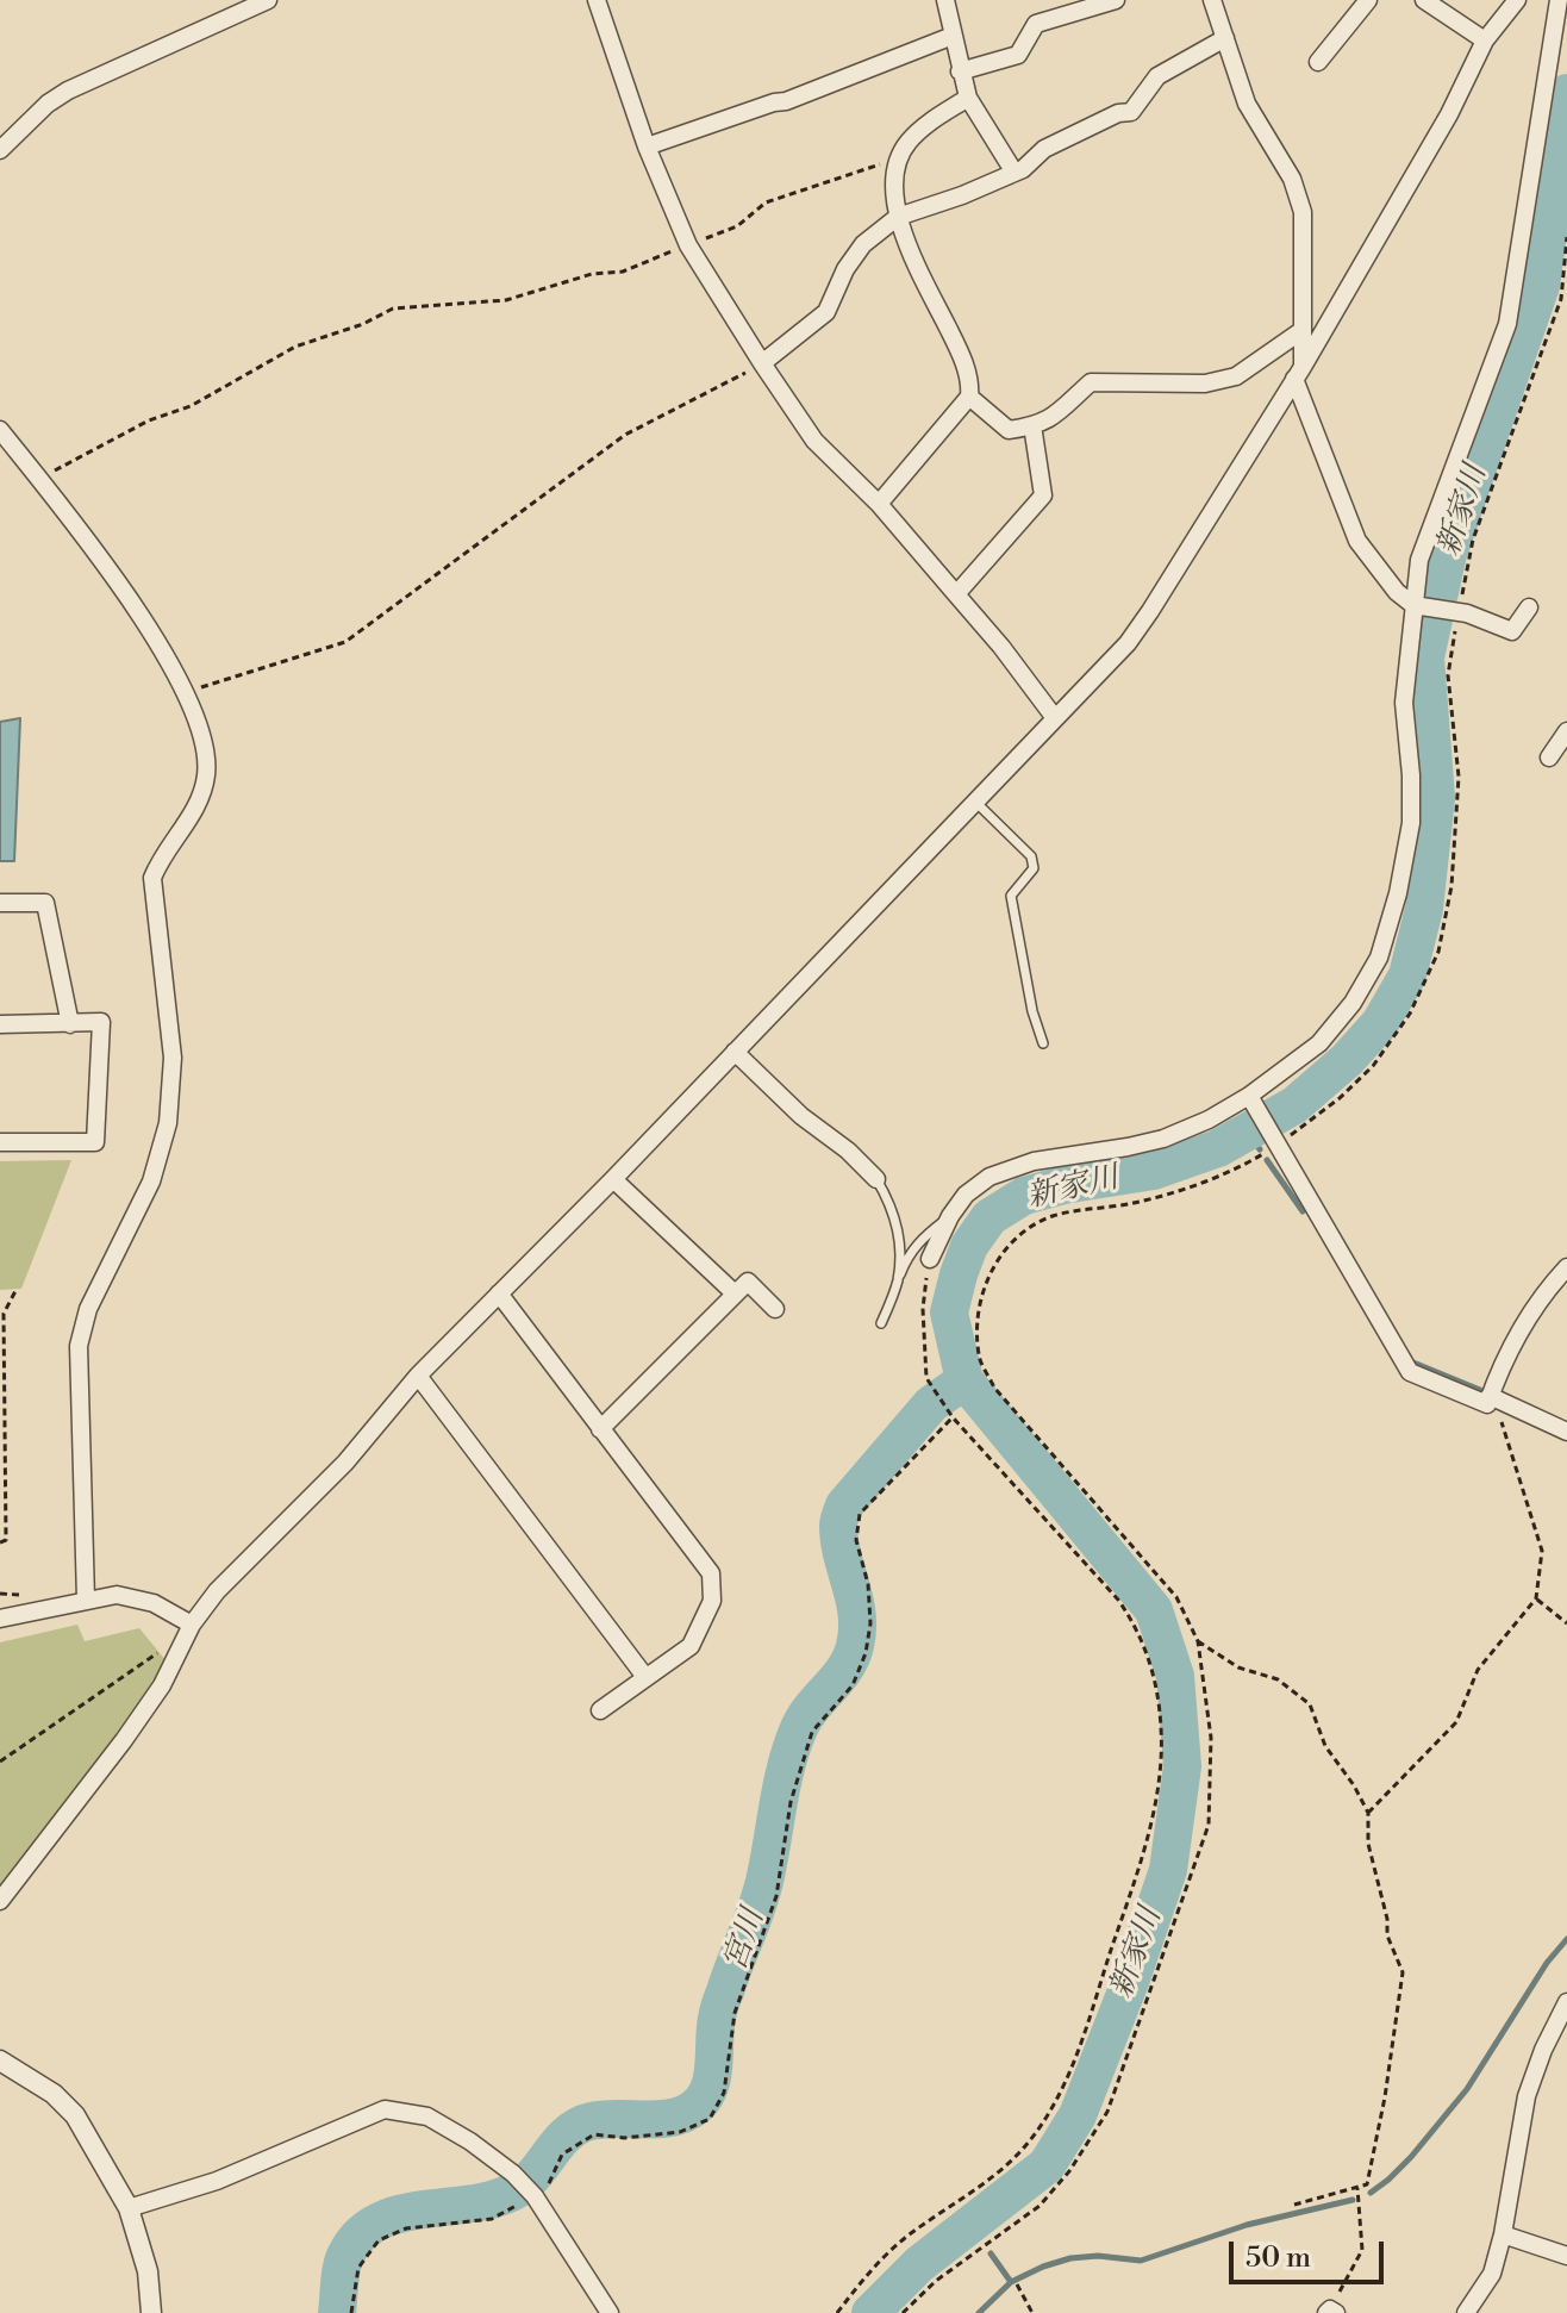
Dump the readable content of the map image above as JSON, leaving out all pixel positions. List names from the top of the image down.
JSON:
{
  "water": ["新家川", "宮川"],
  "scale_bar": "50 m"
}
